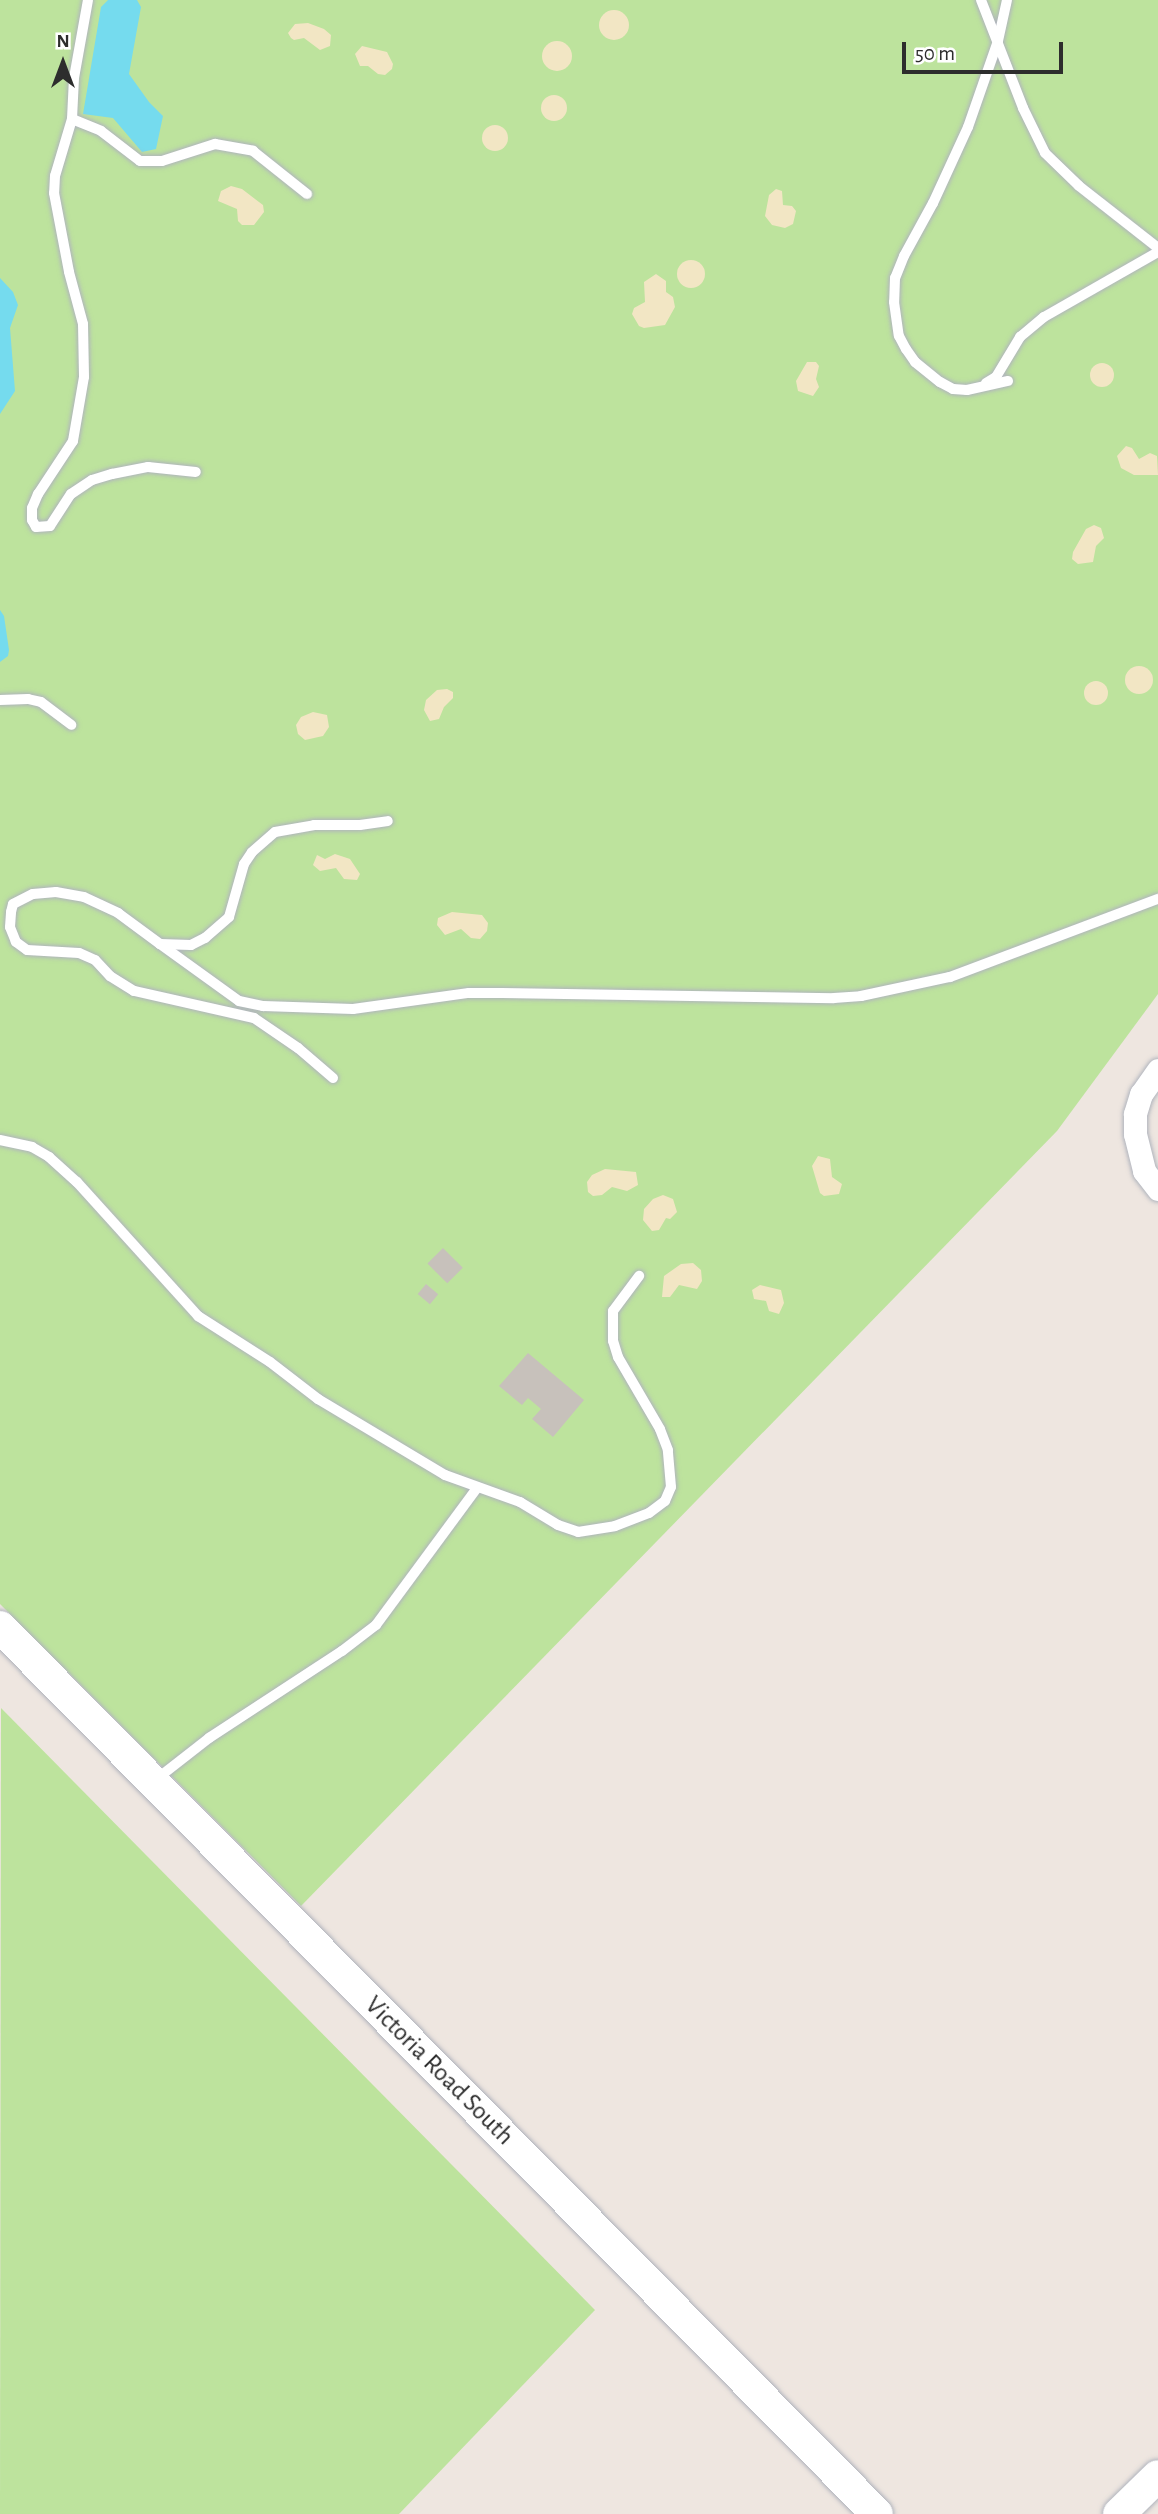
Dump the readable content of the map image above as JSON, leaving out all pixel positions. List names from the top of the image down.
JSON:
{
  "streets": {
    "main road": ["Victoria Road South"]
  },
  "scale_bar": "50 m",
  "north": "top"
}
